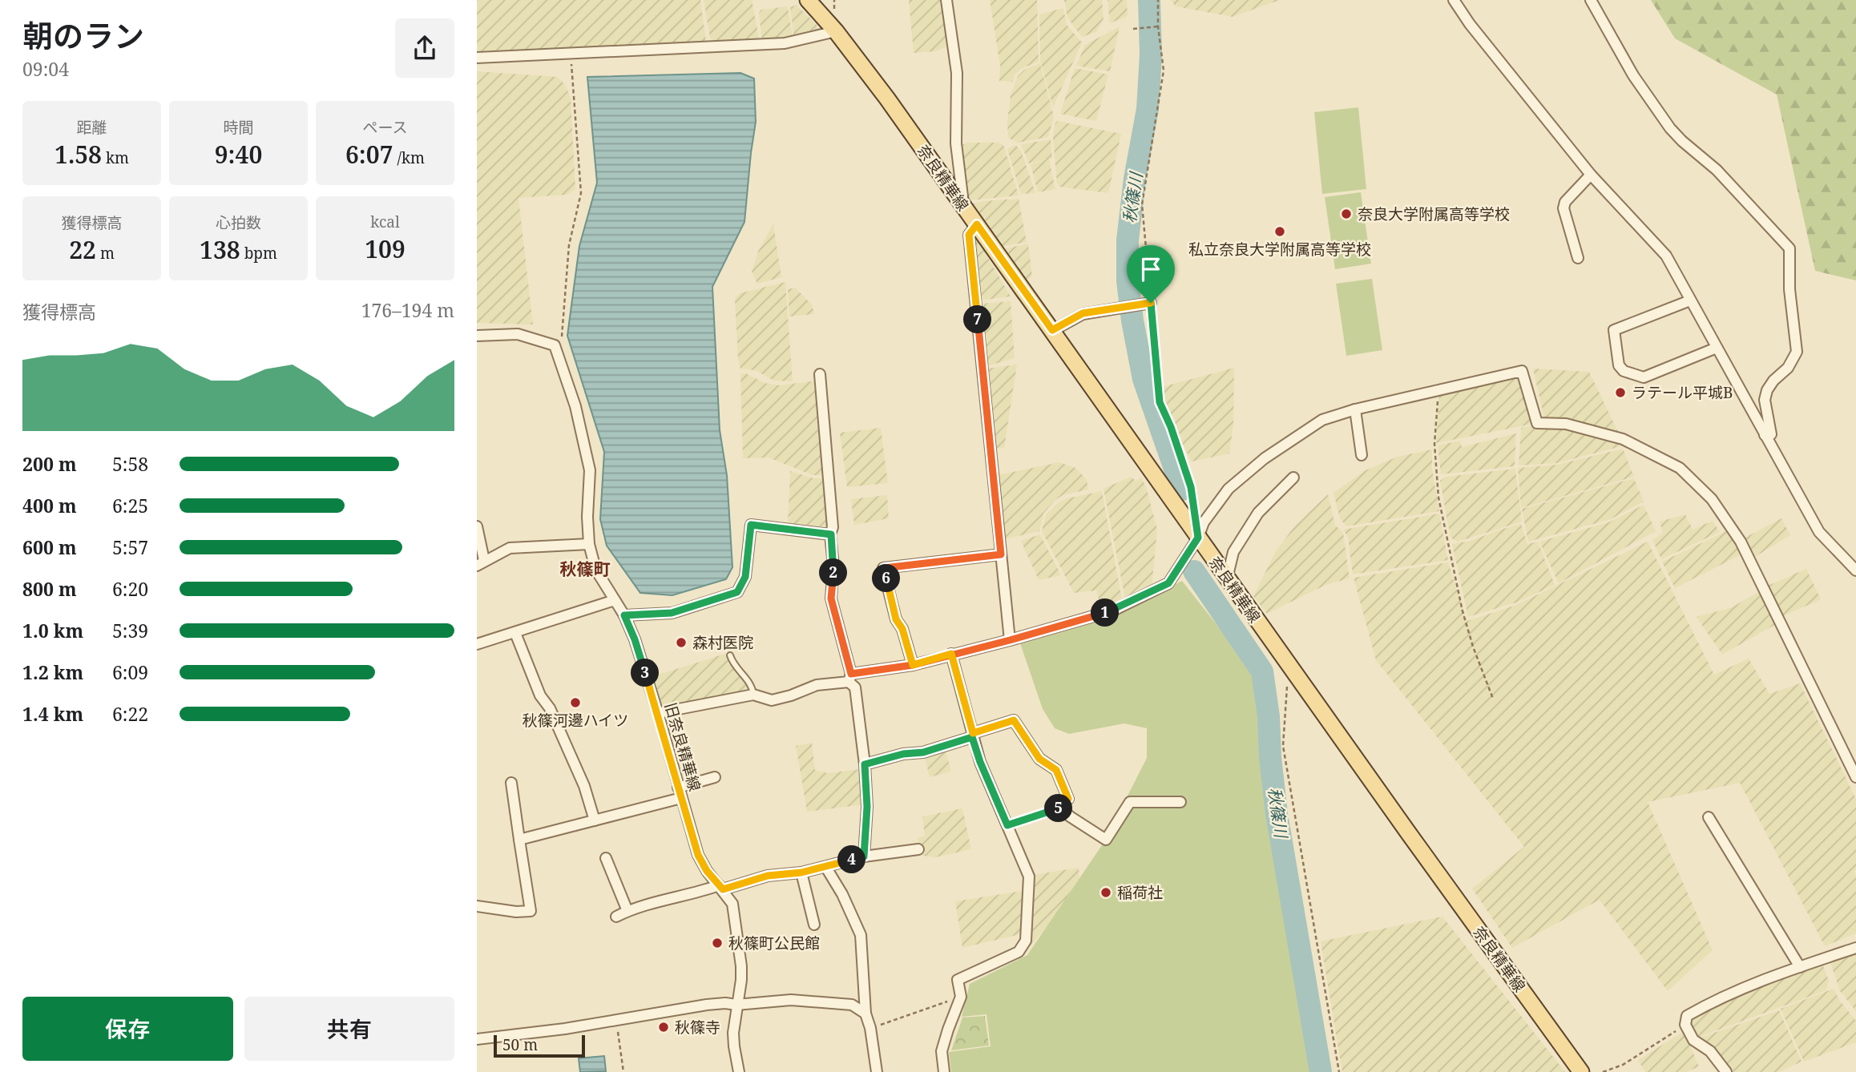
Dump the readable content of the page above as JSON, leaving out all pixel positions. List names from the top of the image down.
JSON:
{
  "streets": {
    "main road": ["奈良精華線"],
    "street": ["旧奈良精華線"]
  },
  "districts": ["秋篠町"],
  "water": ["秋篠川"],
  "places": [
    "奈良大学附属高等学校",
    "私立奈良大学附属高等学校",
    "ラテール平城B",
    "森村医院",
    "秋篠河邊ハイツ",
    "稲荷社",
    "秋篠町公民館",
    "秋篠寺"
  ],
  "scale_bar": "50 m",
  "page": {
    "heading": ["朝のラン", "09:04"],
    "stats": [
      ["距離", "1.58 km"],
      ["時間", "9:40"],
      ["ペース", "6:07 /km"],
      ["獲得標高", "22 m"],
      ["心拍数", "138 bpm"],
      ["kcal", "109"]
    ],
    "chart": ["獲得標高", "176–194 m"],
    "pins": [
      "7",
      "2",
      "6",
      "1",
      "3",
      "5",
      "4"
    ],
    "list": [
      {
        "name": "200 m",
        "note": "5:58"
      },
      {
        "name": "400 m",
        "note": "6:25"
      },
      {
        "name": "600 m",
        "note": "5:57"
      },
      {
        "name": "800 m",
        "note": "6:20"
      },
      {
        "name": "1.0 km",
        "note": "5:39"
      },
      {
        "name": "1.2 km",
        "note": "6:09"
      },
      {
        "name": "1.4 km",
        "note": "6:22"
      }
    ],
    "buttons": ["保存", "共有"],
    "scale": "50 m"
  }
}
